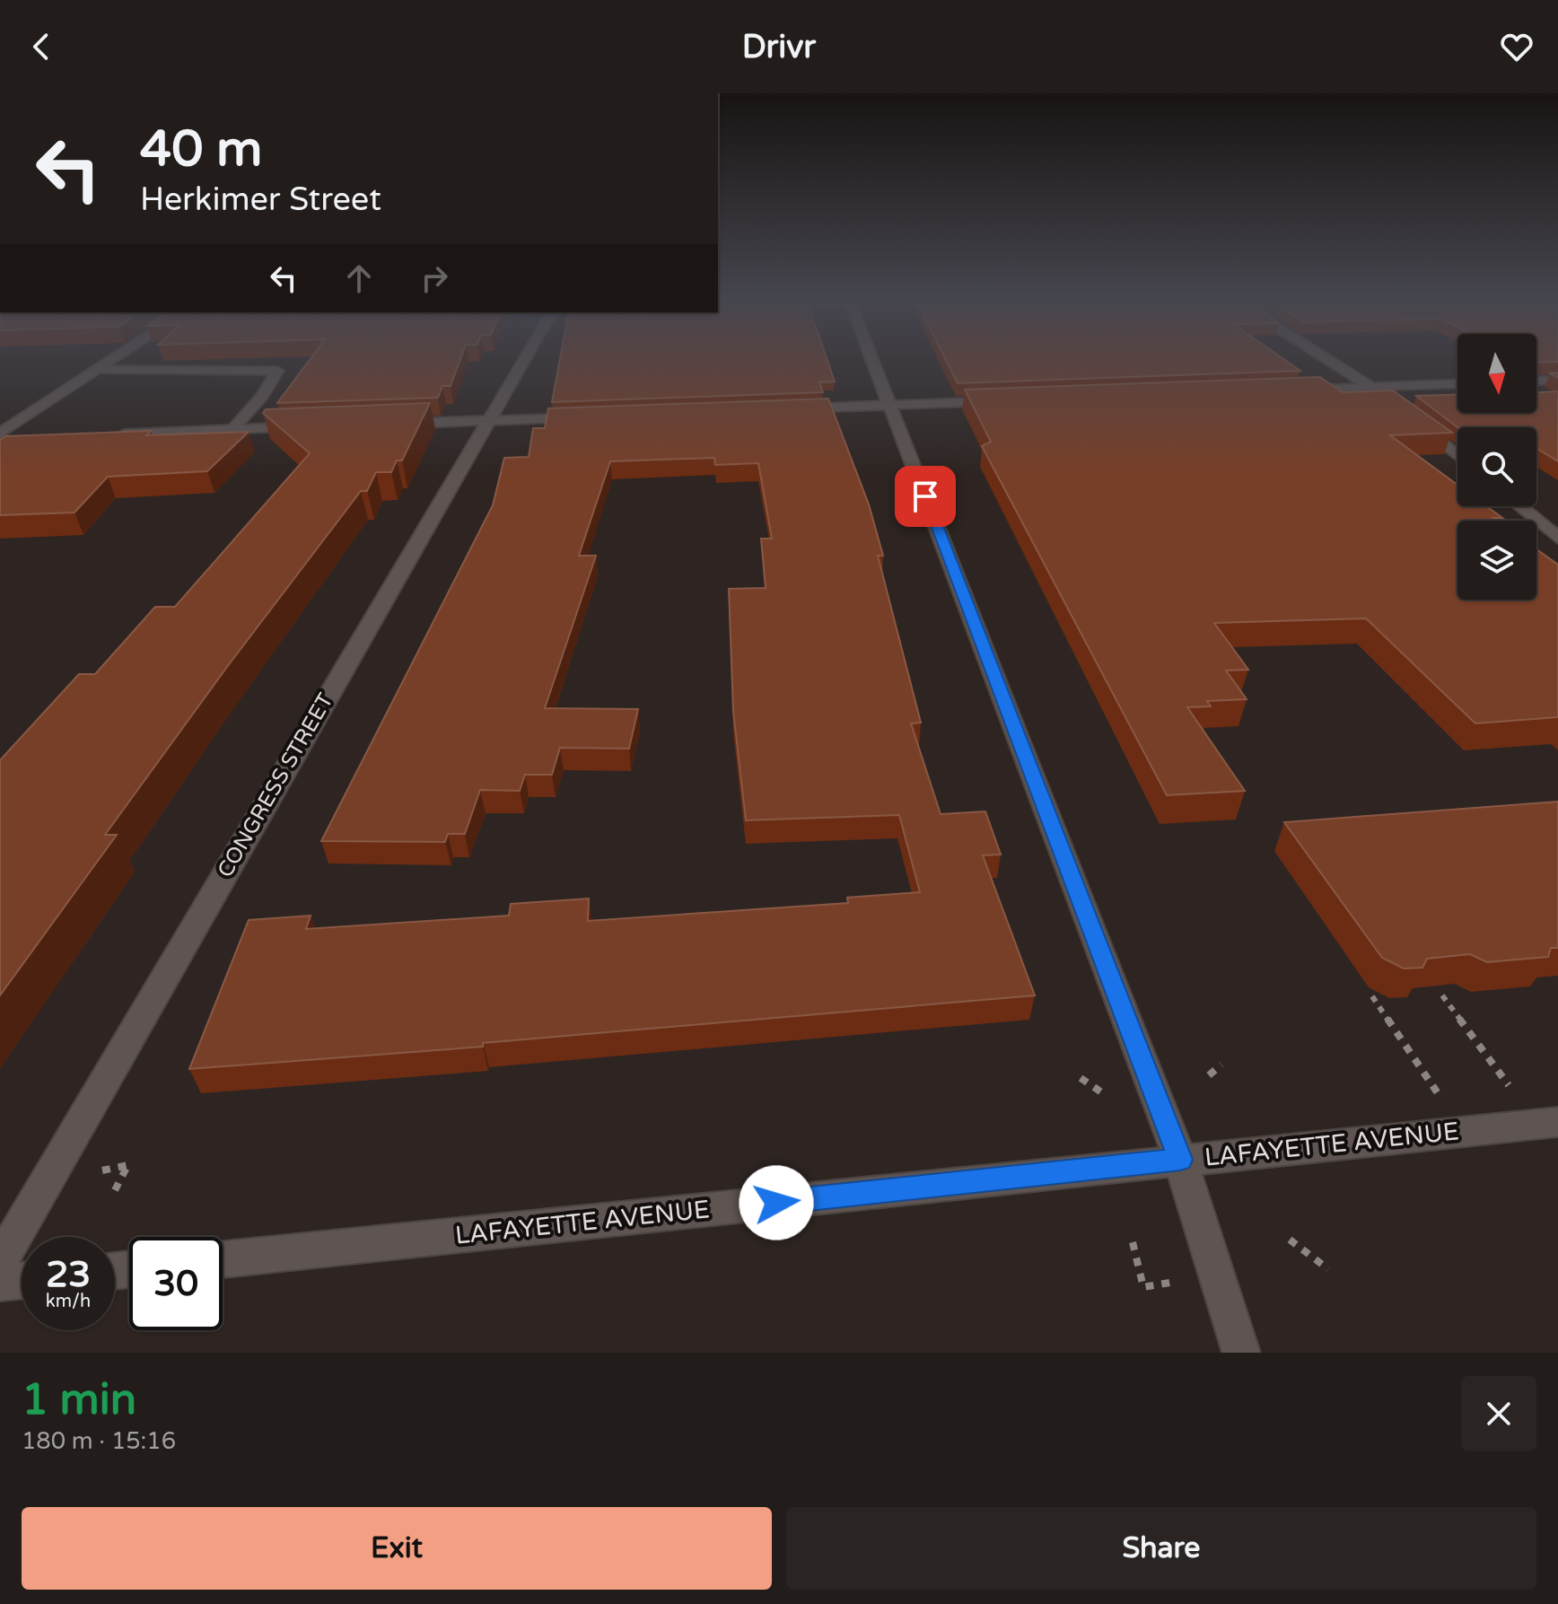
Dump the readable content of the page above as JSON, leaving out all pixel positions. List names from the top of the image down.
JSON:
{
  "streets": {
    "street": ["CONGRESS STREET", "LAFAYETTE AVENUE"]
  },
  "north": "bottom",
  "page": {
    "header": "Drivr",
    "turn": ["40 m", "Herkimer Street"],
    "speed": "23 km/h",
    "limit": "30",
    "heading": ["1 min", "180 m · 15:16"],
    "buttons": ["Exit", "Share"]
  }
}
